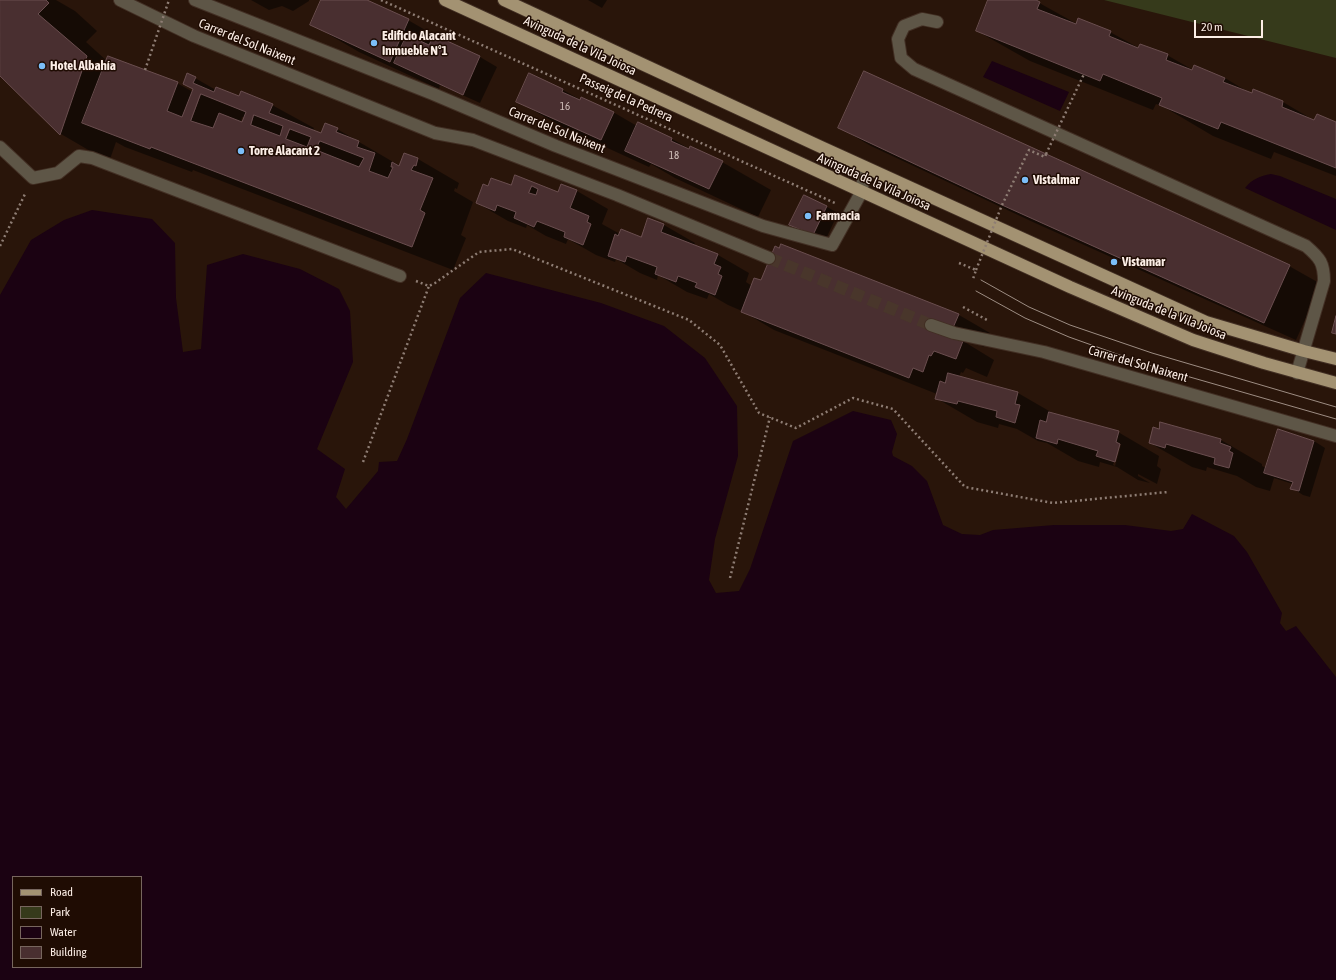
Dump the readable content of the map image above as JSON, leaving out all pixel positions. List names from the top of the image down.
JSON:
{
  "streets": {
    "main road": ["Avinguda de la Vila Joiosa"],
    "street": ["Carrer del Sol Naixent"],
    "path": ["Passeig de la Pedrera"]
  },
  "crossings": [
    ["Carrer del Sol Naixent", "Avinguda de la Vila Joiosa"],
    ["Carrer del Sol Naixent", "Passeig de la Pedrera"]
  ],
  "places": [
    "Edificio Alacant Inmueble N°1",
    "Hotel Albahía",
    "Torre Alacant 2",
    "Vistalmar",
    "Farmacia",
    "Vistamar"
  ],
  "house_numbers": ["16", "18"],
  "legend": [
    "Road",
    "Park",
    "Water",
    "Building"
  ],
  "scale_bar": "20 m"
}
